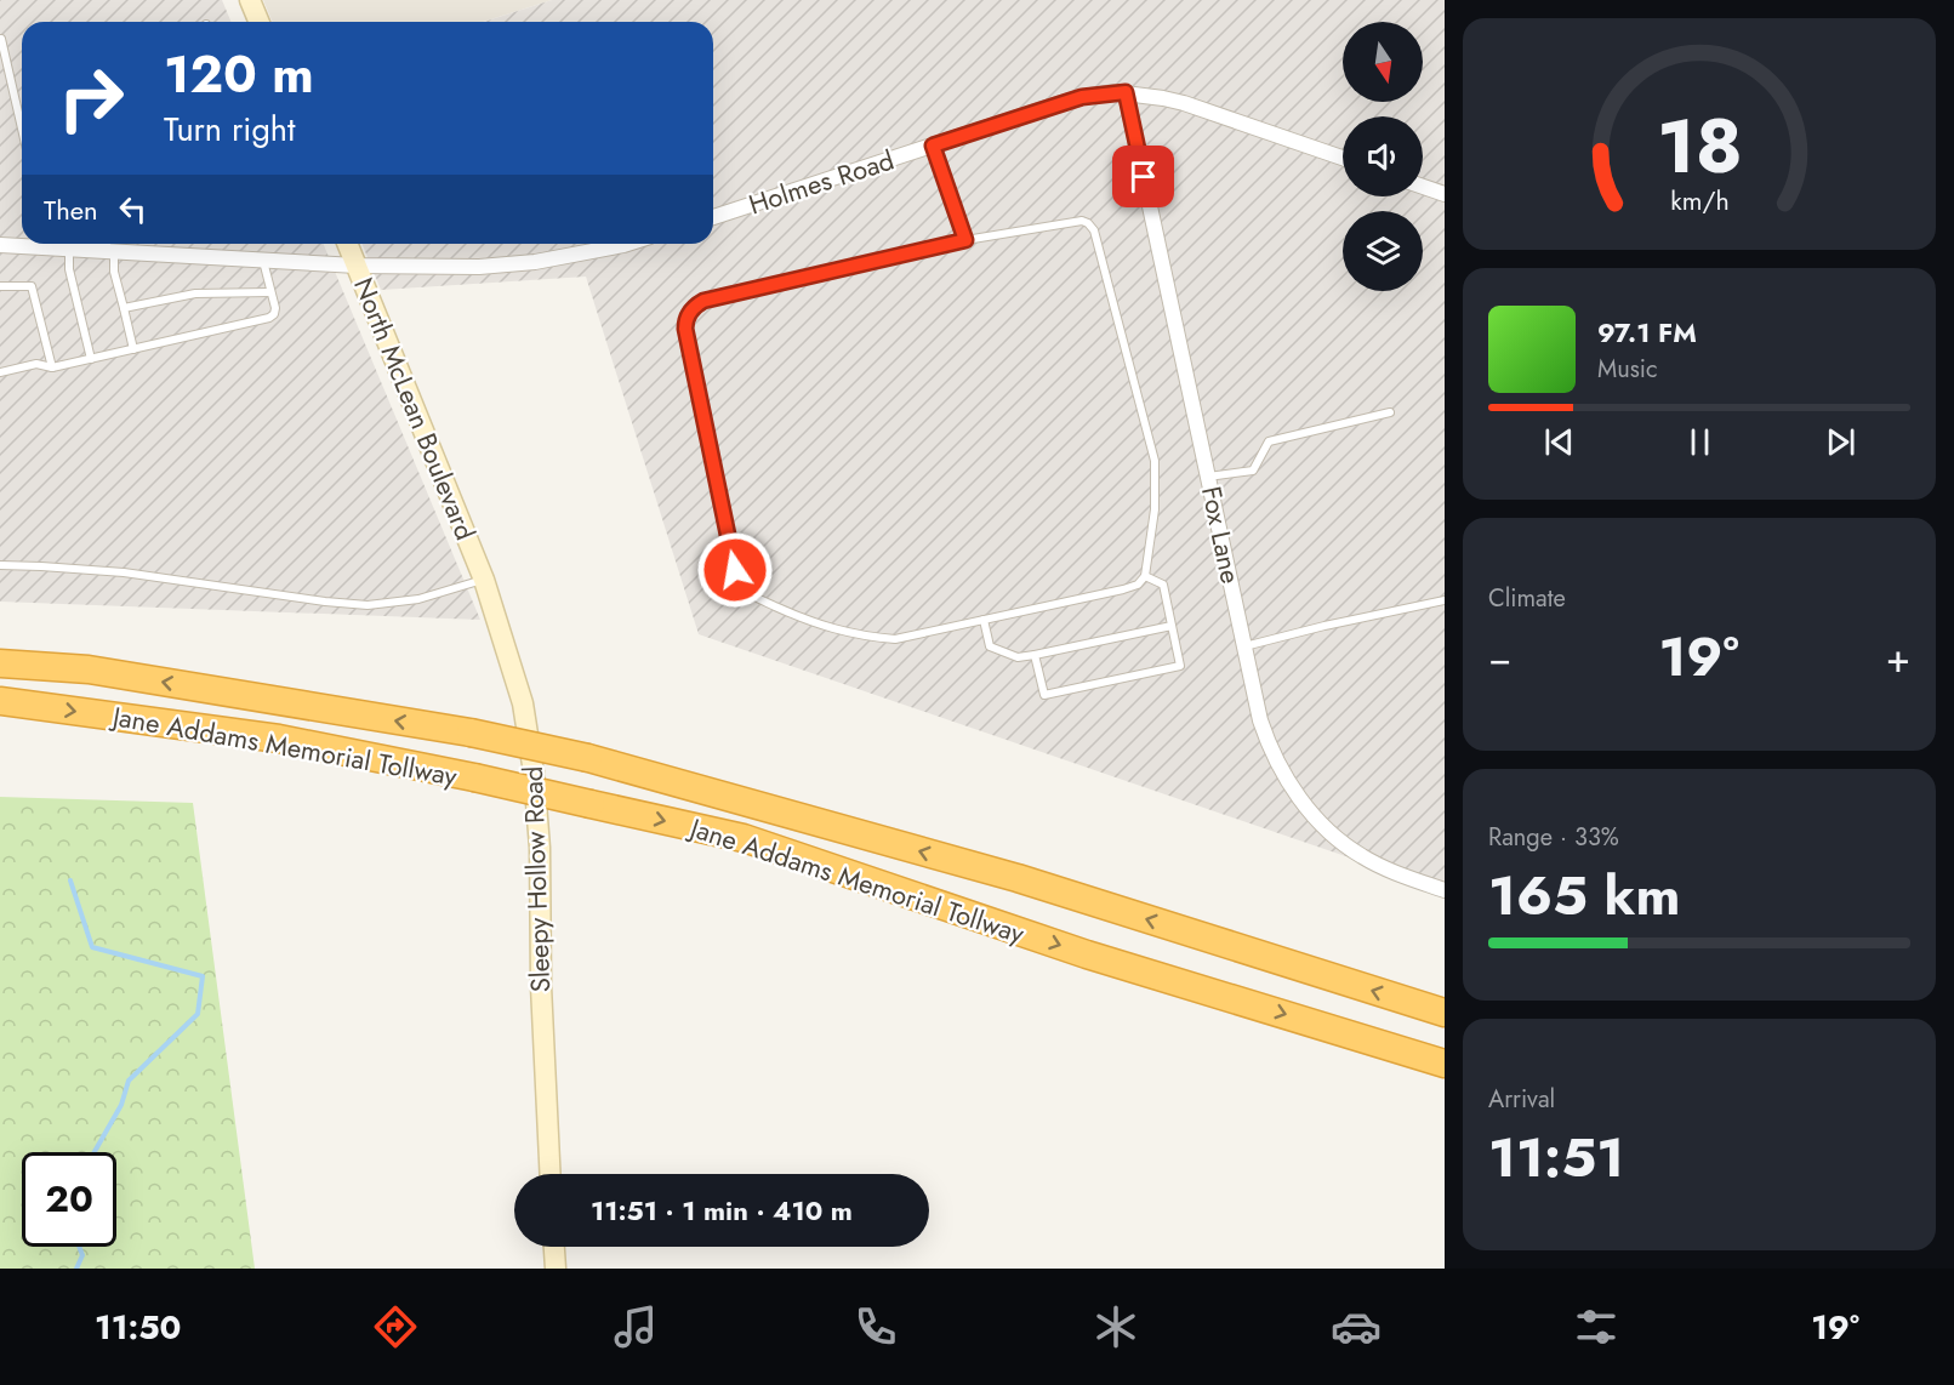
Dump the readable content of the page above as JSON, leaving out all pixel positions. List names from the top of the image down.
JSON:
{
  "streets": {
    "highway": ["Jane Addams Memorial Tollway"],
    "street": [
      "Holmes Road",
      "North McLean Boulevard",
      "Fox Lane",
      "Sleepy Hollow Road"
    ]
  },
  "crossings": [
    ["Holmes Road", "Fox Lane"],
    ["North McLean Boulevard", "Sleepy Hollow Road"]
  ],
  "north": "bottom",
  "page": {
    "turn": ["120 m", "Turn right"],
    "then": "Then",
    "song": ["97.1 FM", "Music"],
    "tile": [
      "Climate",
      ["Range · 33%", "165 km"],
      ["Arrival", "11:51"]
    ],
    "heat": ["−", "19°", "+"],
    "limit": "20",
    "trip": "11:51 · 1 min · 410 m",
    "tabs": ["11:50", "19°"],
    "gauge": ["18", "km/h"]
  }
}
